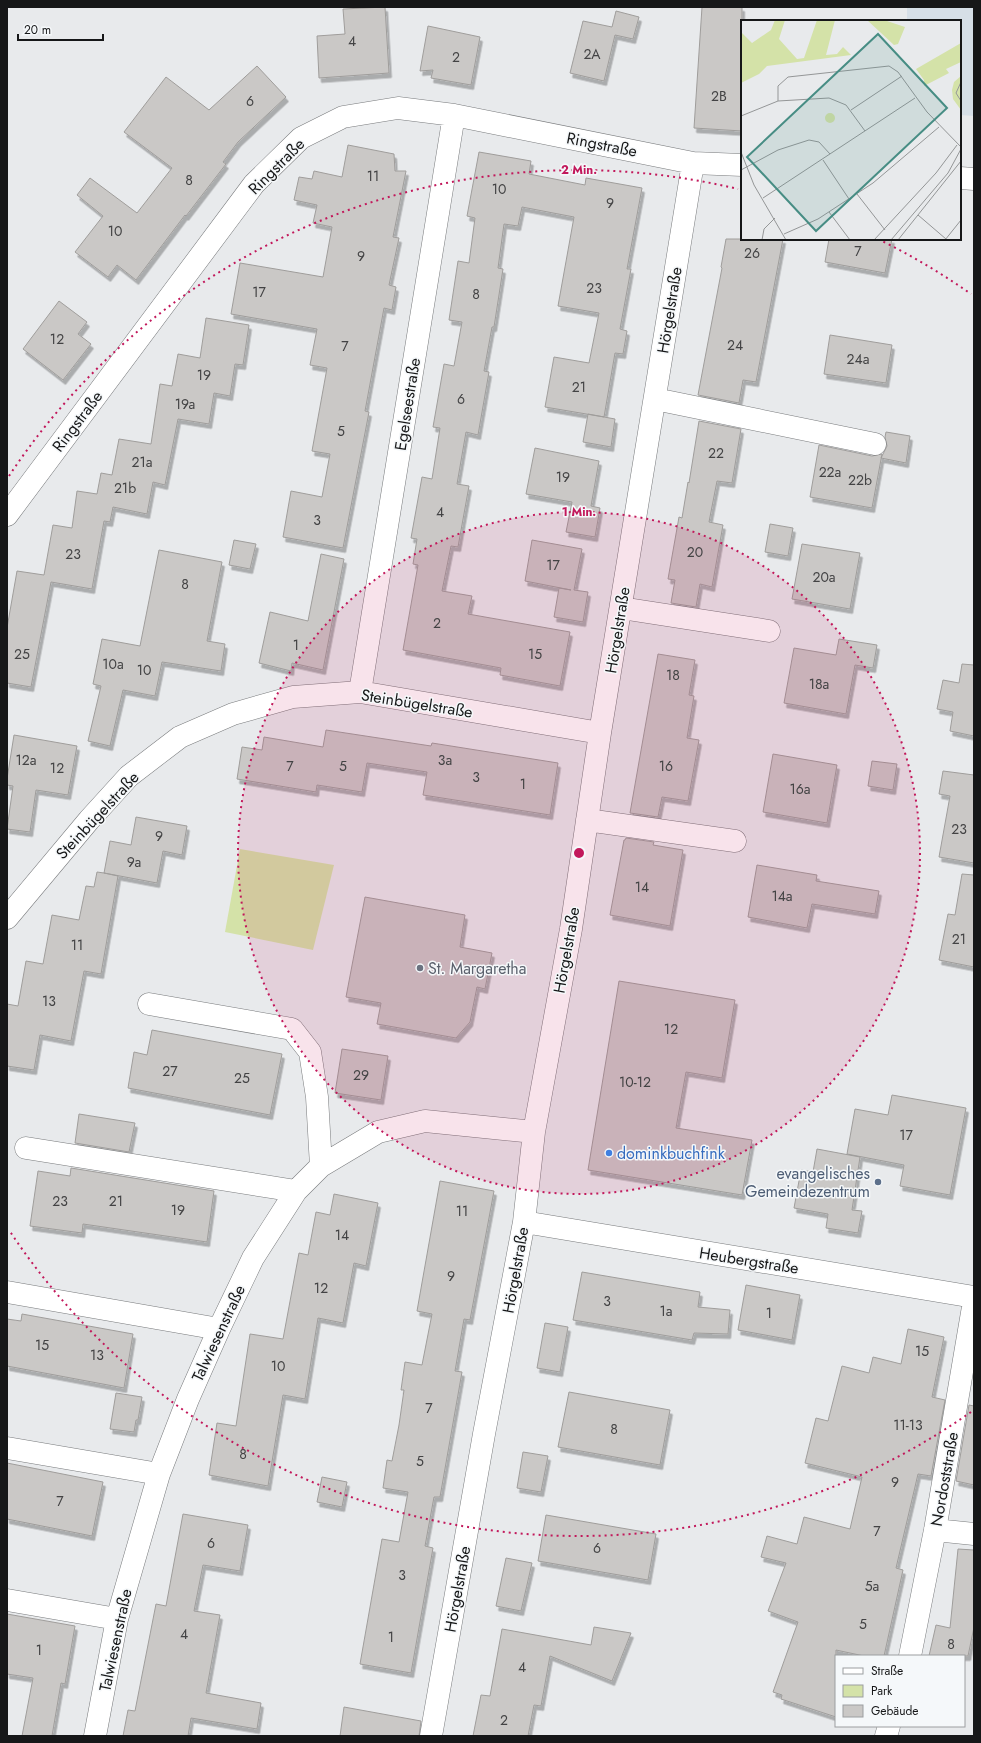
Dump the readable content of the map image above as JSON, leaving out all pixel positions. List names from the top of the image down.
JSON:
{
  "streets": {
    "street": [
      "Ringstraße",
      "Hörgelstraße",
      "Egelseestraße",
      "Steinbügelstraße",
      "Heubergstraße",
      "Talwiesenstraße",
      "Nordoststraße"
    ]
  },
  "crossings": [
    ["Ringstraße", "Hörgelstraße"],
    ["Ringstraße", "Egelseestraße"],
    ["Hörgelstraße", "Steinbügelstraße"],
    ["Hörgelstraße", "Heubergstraße"],
    ["Hörgelstraße", "Talwiesenstraße"],
    ["Egelseestraße", "Steinbügelstraße"]
  ],
  "places": ["St. Margaretha", "dominkbuchfink", "evangelisches Gemeindezentrum"],
  "house_numbers": [
    "4",
    "2A",
    "2",
    "2B",
    "6",
    "11",
    "8",
    "10",
    "9",
    "10",
    "7",
    "26",
    "9",
    "23",
    "17",
    "8",
    "12",
    "24",
    "7",
    "24a",
    "19",
    "21",
    "6",
    "19a",
    "5",
    "22",
    "21a",
    "22a",
    "19",
    "22b",
    "21b",
    "4",
    "3",
    "20",
    "23",
    "17",
    "20a",
    "8",
    "2",
    "1",
    "25",
    "15",
    "10a",
    "10",
    "18",
    "18a",
    "12a",
    "3a",
    "7",
    "5",
    "16",
    "12",
    "3",
    "1",
    "16a",
    "23",
    "9",
    "9a",
    "14",
    "14a",
    "21",
    "11",
    "13",
    "12",
    "27",
    "29",
    "25",
    "10-12",
    "17",
    "23",
    "21",
    "19",
    "11",
    "14",
    "9",
    "12",
    "3",
    "1a",
    "1",
    "15",
    "15",
    "13",
    "10",
    "7",
    "11-13",
    "8",
    "8",
    "5",
    "9",
    "7",
    "7",
    "6",
    "6",
    "3",
    "5a",
    "5",
    "4",
    "1",
    "8",
    "1",
    "4",
    "2"
  ],
  "legend": ["Straße", "Park", "Gebäude"],
  "scale_bar": "20 m",
  "rings": ["2 Min.", "1 Min."]
}
